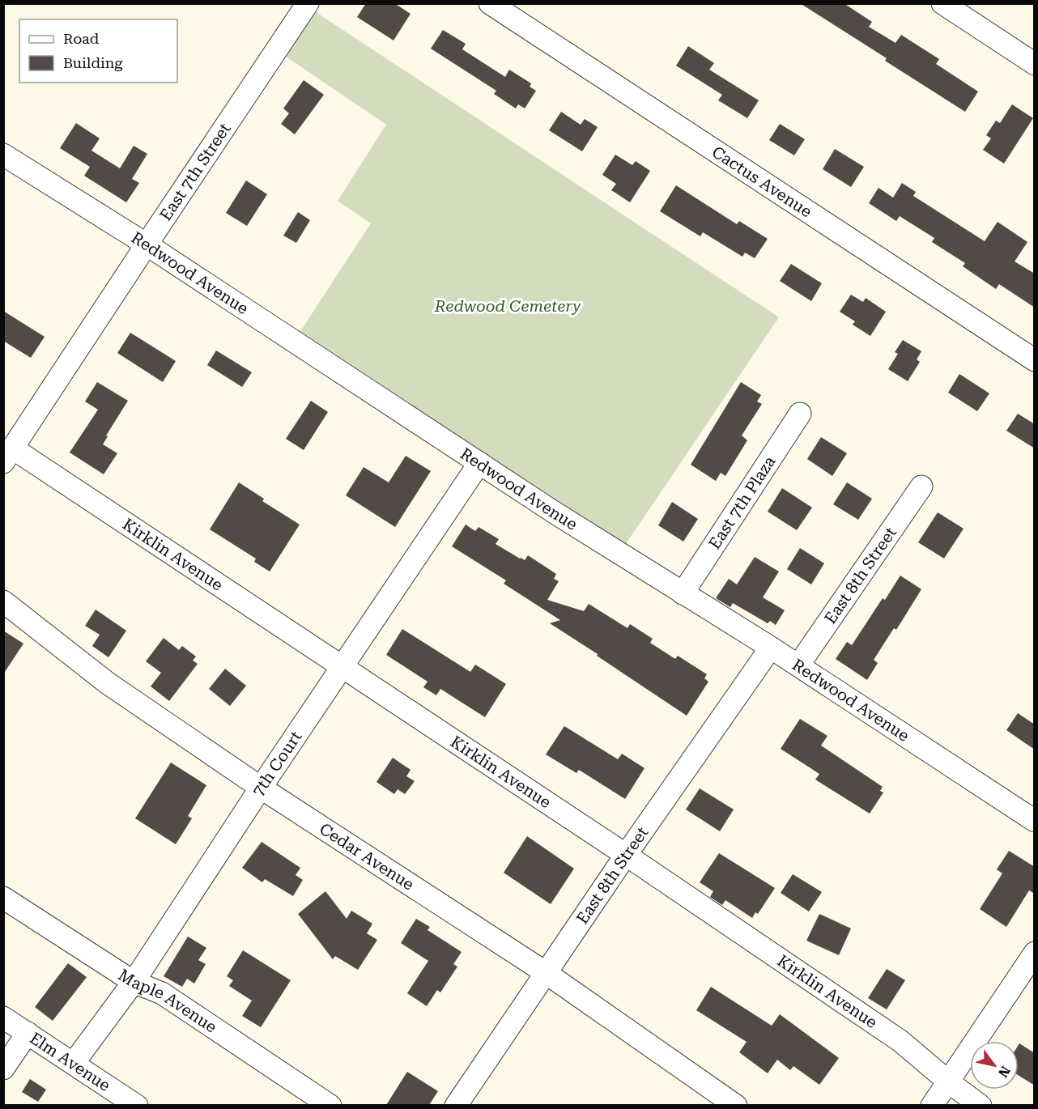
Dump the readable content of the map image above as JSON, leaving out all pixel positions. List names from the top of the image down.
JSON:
{
  "streets": {
    "street": [
      "East 7th Street",
      "Cactus Avenue",
      "Redwood Avenue",
      "East 7th Plaza",
      "Kirklin Avenue",
      "East 8th Street",
      "7th Court",
      "Cedar Avenue",
      "Maple Avenue",
      "Elm Avenue"
    ]
  },
  "crossings": [
    ["East 7th Street", "Redwood Avenue"],
    ["East 7th Street", "Kirklin Avenue"],
    ["Redwood Avenue", "East 7th Plaza"],
    ["Redwood Avenue", "East 8th Street"],
    ["Redwood Avenue", "7th Court"],
    ["Kirklin Avenue", "East 8th Street"],
    ["Kirklin Avenue", "7th Court"],
    ["East 8th Street", "Cedar Avenue"],
    ["7th Court", "Cedar Avenue"],
    ["7th Court", "Maple Avenue"],
    ["7th Court", "Elm Avenue"]
  ],
  "parks": ["Redwood Cemetery"],
  "legend": ["Road", "Building"],
  "north": "bottom right"
}
